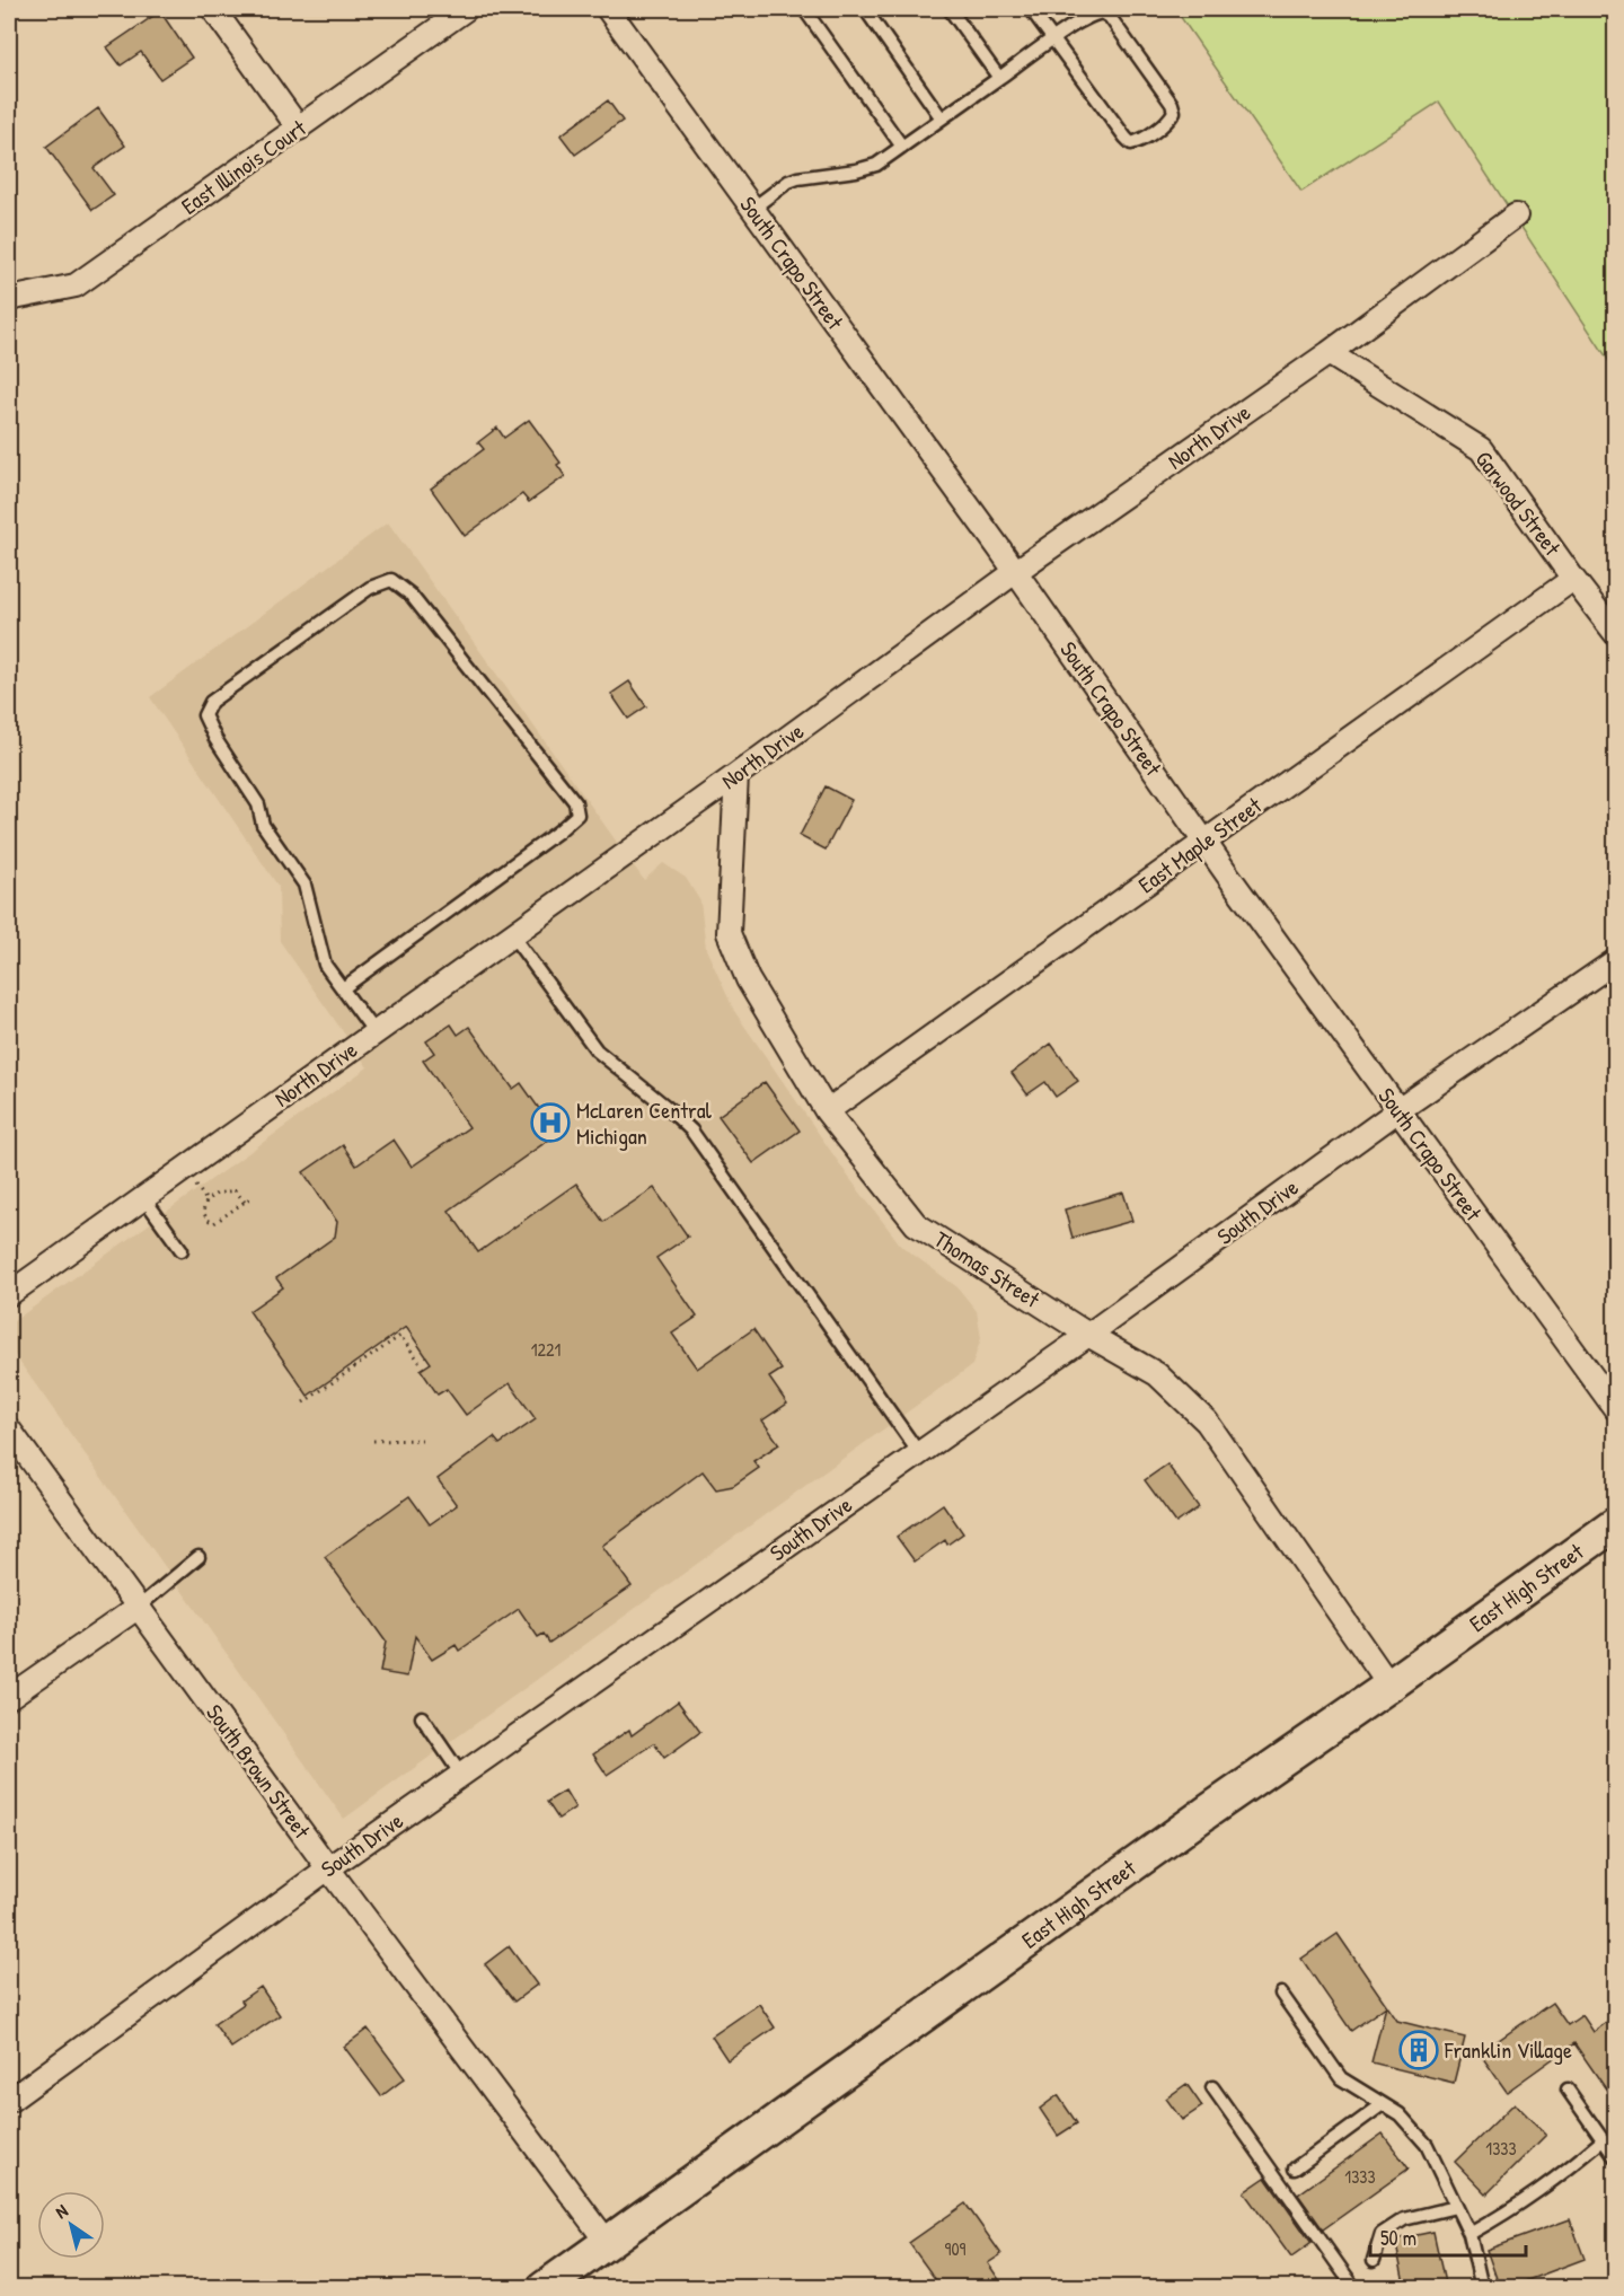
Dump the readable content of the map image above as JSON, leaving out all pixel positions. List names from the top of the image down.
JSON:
{
  "streets": {
    "street": [
      "East Illinois Court",
      "South Crapo Street",
      "North Drive",
      "Garwood Street",
      "East Maple Street",
      "South Drive",
      "Thomas Street",
      "East High Street",
      "South Brown Street"
    ]
  },
  "crossings": [
    ["South Crapo Street", "North Drive"],
    ["South Crapo Street", "East Maple Street"],
    ["South Crapo Street", "South Drive"],
    ["North Drive", "Garwood Street"],
    ["North Drive", "Thomas Street"],
    ["Garwood Street", "East Maple Street"],
    ["East Maple Street", "Thomas Street"],
    ["South Drive", "Thomas Street"],
    ["South Drive", "South Brown Street"],
    ["Thomas Street", "East High Street"],
    ["East High Street", "South Brown Street"]
  ],
  "places": {
    "hospital": ["McLaren Central Michigan"],
    "building": ["Franklin Village"]
  },
  "house_numbers": [
    "1221",
    "1333",
    "1333",
    "909"
  ],
  "scale_bar": "50 m",
  "north": "top left"
}
